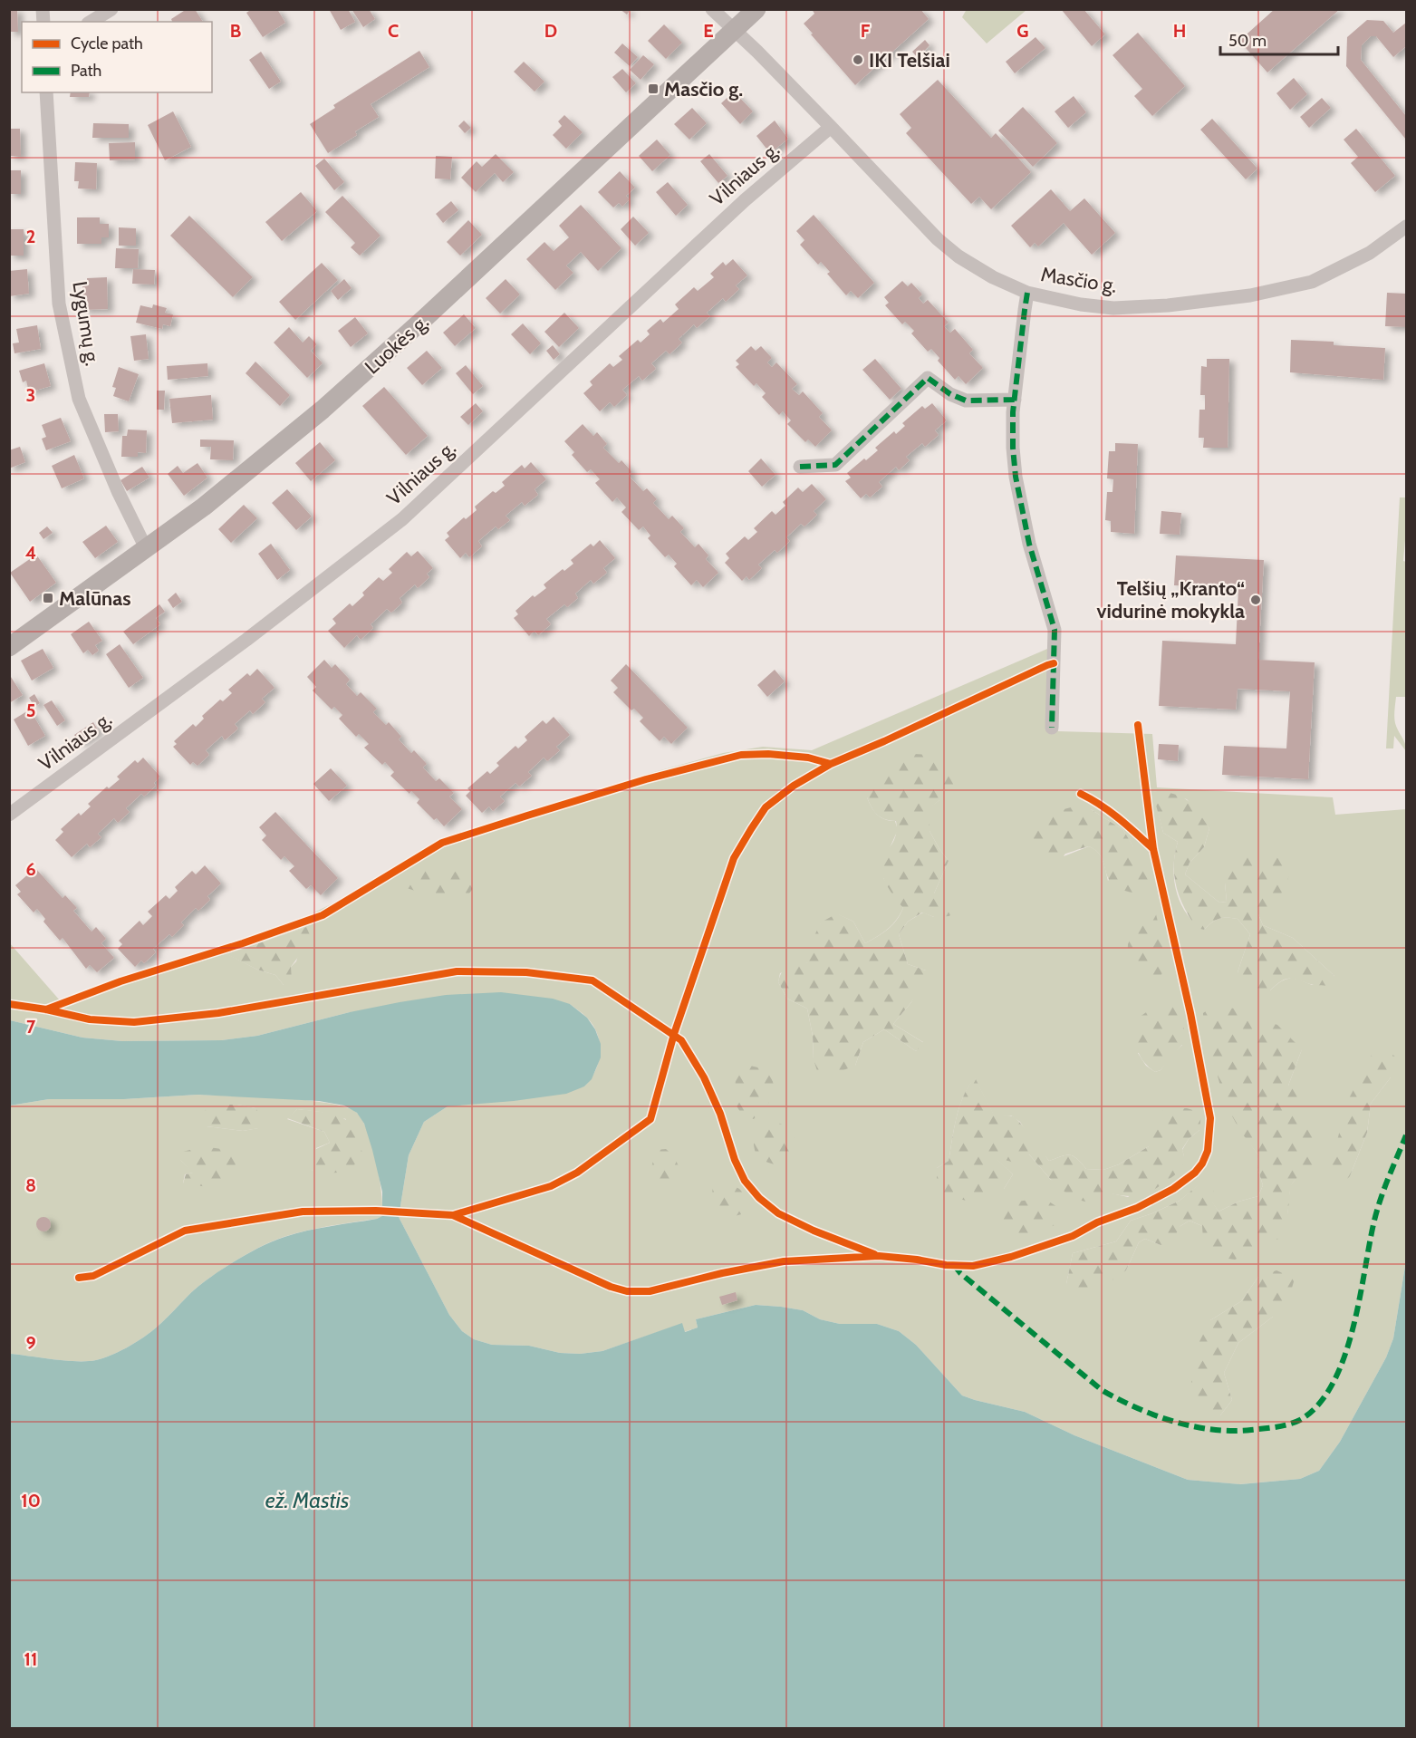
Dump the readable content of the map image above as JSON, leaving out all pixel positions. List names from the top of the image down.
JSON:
{
  "streets": {
    "main road": ["Luokės g."],
    "street": ["Vilniaus g.", "Masčio g.", "Lygumų g."]
  },
  "crossings": [
    ["Vilniaus g.", "Masčio g."],
    ["Masčio g.", "Luokės g."],
    ["Lygumų g.", "Luokės g."]
  ],
  "water": ["ež. Mastis"],
  "places": {
    "other": ["IKI Telšiai", "Telšių „Kranto“ vidurinė mokykla"],
    "transit": ["Masčio g.", "Malūnas"]
  },
  "legend": ["Cycle path", "Path"],
  "scale_bar": "50 m",
  "grid": {
    "columns": [
      "B",
      "C",
      "D",
      "E",
      "F",
      "G",
      "H"
    ],
    "rows": [
      "2",
      "3",
      "4",
      "5",
      "6",
      "7",
      "8",
      "9",
      "10",
      "11"
    ]
  }
}
